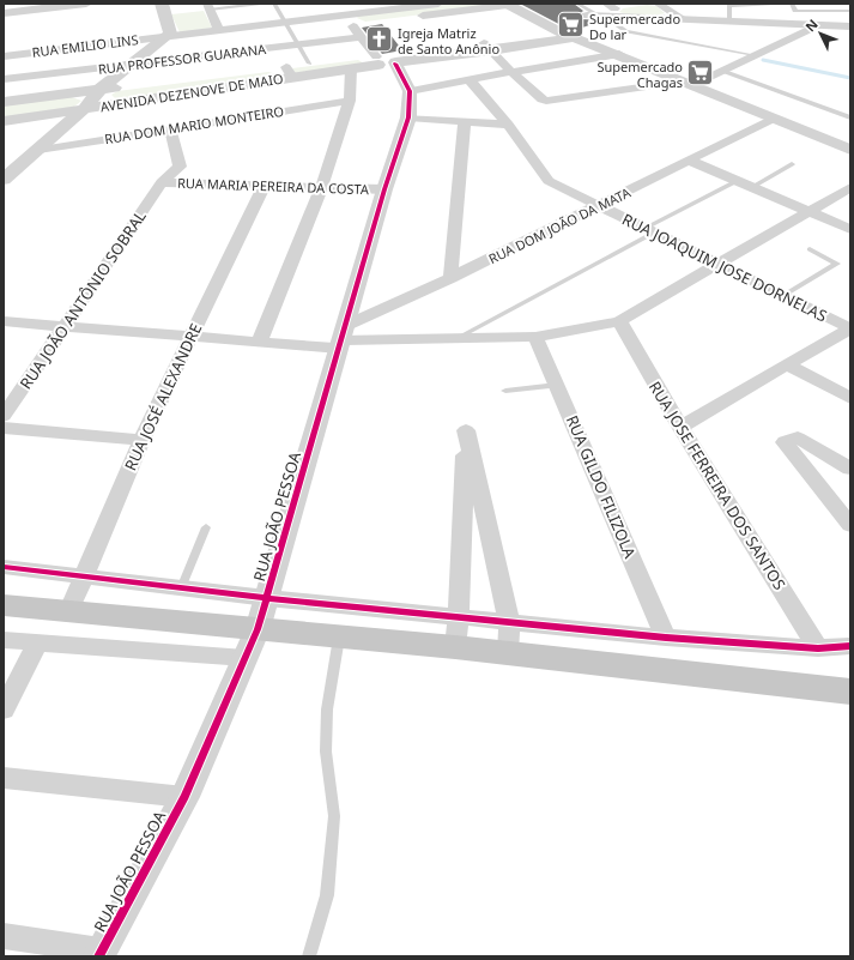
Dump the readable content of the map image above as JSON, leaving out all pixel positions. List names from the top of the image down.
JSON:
{
  "streets": {
    "street": [
      "RUA EMILIO LINS",
      "RUA PROFESSOR GUARANA",
      "AVENIDA DEZENOVE DE MAIO",
      "RUA DOM MARIO MONTEIRO",
      "RUA MARIA PEREIRA DA COSTA",
      "RUA DOM JOÃO DA MATA",
      "RUA JOAQUIM JOSE DORNELAS",
      "RUA JOÃO ANTÔNIO SOBRAL",
      "RUA JOSÉ ALEXANDRE",
      "RUA JOSE FERREIRA DOS SANTOS",
      "RUA GILDO FILIZOLA",
      "RUA JOÃO PESSOA"
    ]
  },
  "crossings": [
    ["RUA DOM MARIO MONTEIRO", "RUA JOÃO ANTÔNIO SOBRAL"],
    ["RUA MARIA PEREIRA DA COSTA", "RUA JOÃO ANTÔNIO SOBRAL"],
    ["RUA MARIA PEREIRA DA COSTA", "RUA JOSÉ ALEXANDRE"],
    ["RUA MARIA PEREIRA DA COSTA", "RUA JOÃO PESSOA"],
    ["RUA DOM JOÃO DA MATA", "RUA JOAQUIM JOSE DORNELAS"],
    ["RUA DOM JOÃO DA MATA", "RUA JOÃO PESSOA"]
  ],
  "places": {
    "supermarket": ["Supermercado Do lar", "Supemercado Chagas"],
    "church": ["Igreja Matriz de Santo Anônio"]
  },
  "north": "top left"
}
